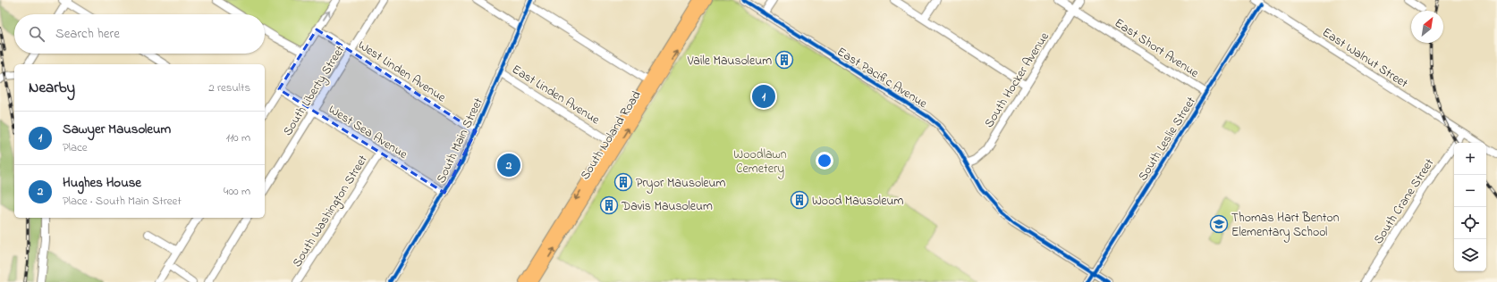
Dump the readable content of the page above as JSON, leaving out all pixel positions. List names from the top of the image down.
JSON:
{
  "streets": {
    "main road": ["South Noland Road"],
    "street": [
      "East Short Avenue",
      "East Walnut Street",
      "West Linden Avenue",
      "East Pacific Avenue",
      "South Hocker Avenue",
      "South Liberty Street",
      "East Linden Avenue",
      "West Sea Avenue",
      "South Leslie Street",
      "South Main Street",
      "South Crane Street",
      "South Washington Street"
    ]
  },
  "crossings": [
    ["East Short Avenue", "South Hocker Avenue"],
    ["East Short Avenue", "South Leslie Street"],
    ["East Walnut Street", "South Leslie Street"],
    ["East Walnut Street", "South Crane Street"],
    ["West Linden Avenue", "South Liberty Street"],
    ["West Linden Avenue", "South Main Street"],
    ["East Pacific Avenue", "South Hocker Avenue"],
    ["East Pacific Avenue", "South Leslie Street"],
    ["South Liberty Street", "West Sea Avenue"],
    ["East Linden Avenue", "South Noland Road"],
    ["East Linden Avenue", "South Main Street"],
    ["West Sea Avenue", "South Main Street"],
    ["West Sea Avenue", "South Washington Street"]
  ],
  "parks": ["Woodlawn Cemetery"],
  "places": {
    "building": [
      "Vaile Mausoleum",
      "Pryor Mausoleum",
      "Wood Mausoleum",
      "Davis Mausoleum"
    ],
    "school or university": ["Thomas Hart Benton Elementary School"]
  },
  "north": "top right",
  "page": {
    "search": "Search here",
    "heading": ["Nearby", "2 results"],
    "pins": ["1", "2"],
    "list": [
      {
        "mark": "1",
        "name": "Sawyer Mausoleum",
        "note": "Place",
        "value": "110 m"
      },
      {
        "mark": "2",
        "name": "Hughes House",
        "note": "Place · South Main Street",
        "value": "400 m"
      }
    ],
    "map_buttons": ["+", "−"]
  }
}
